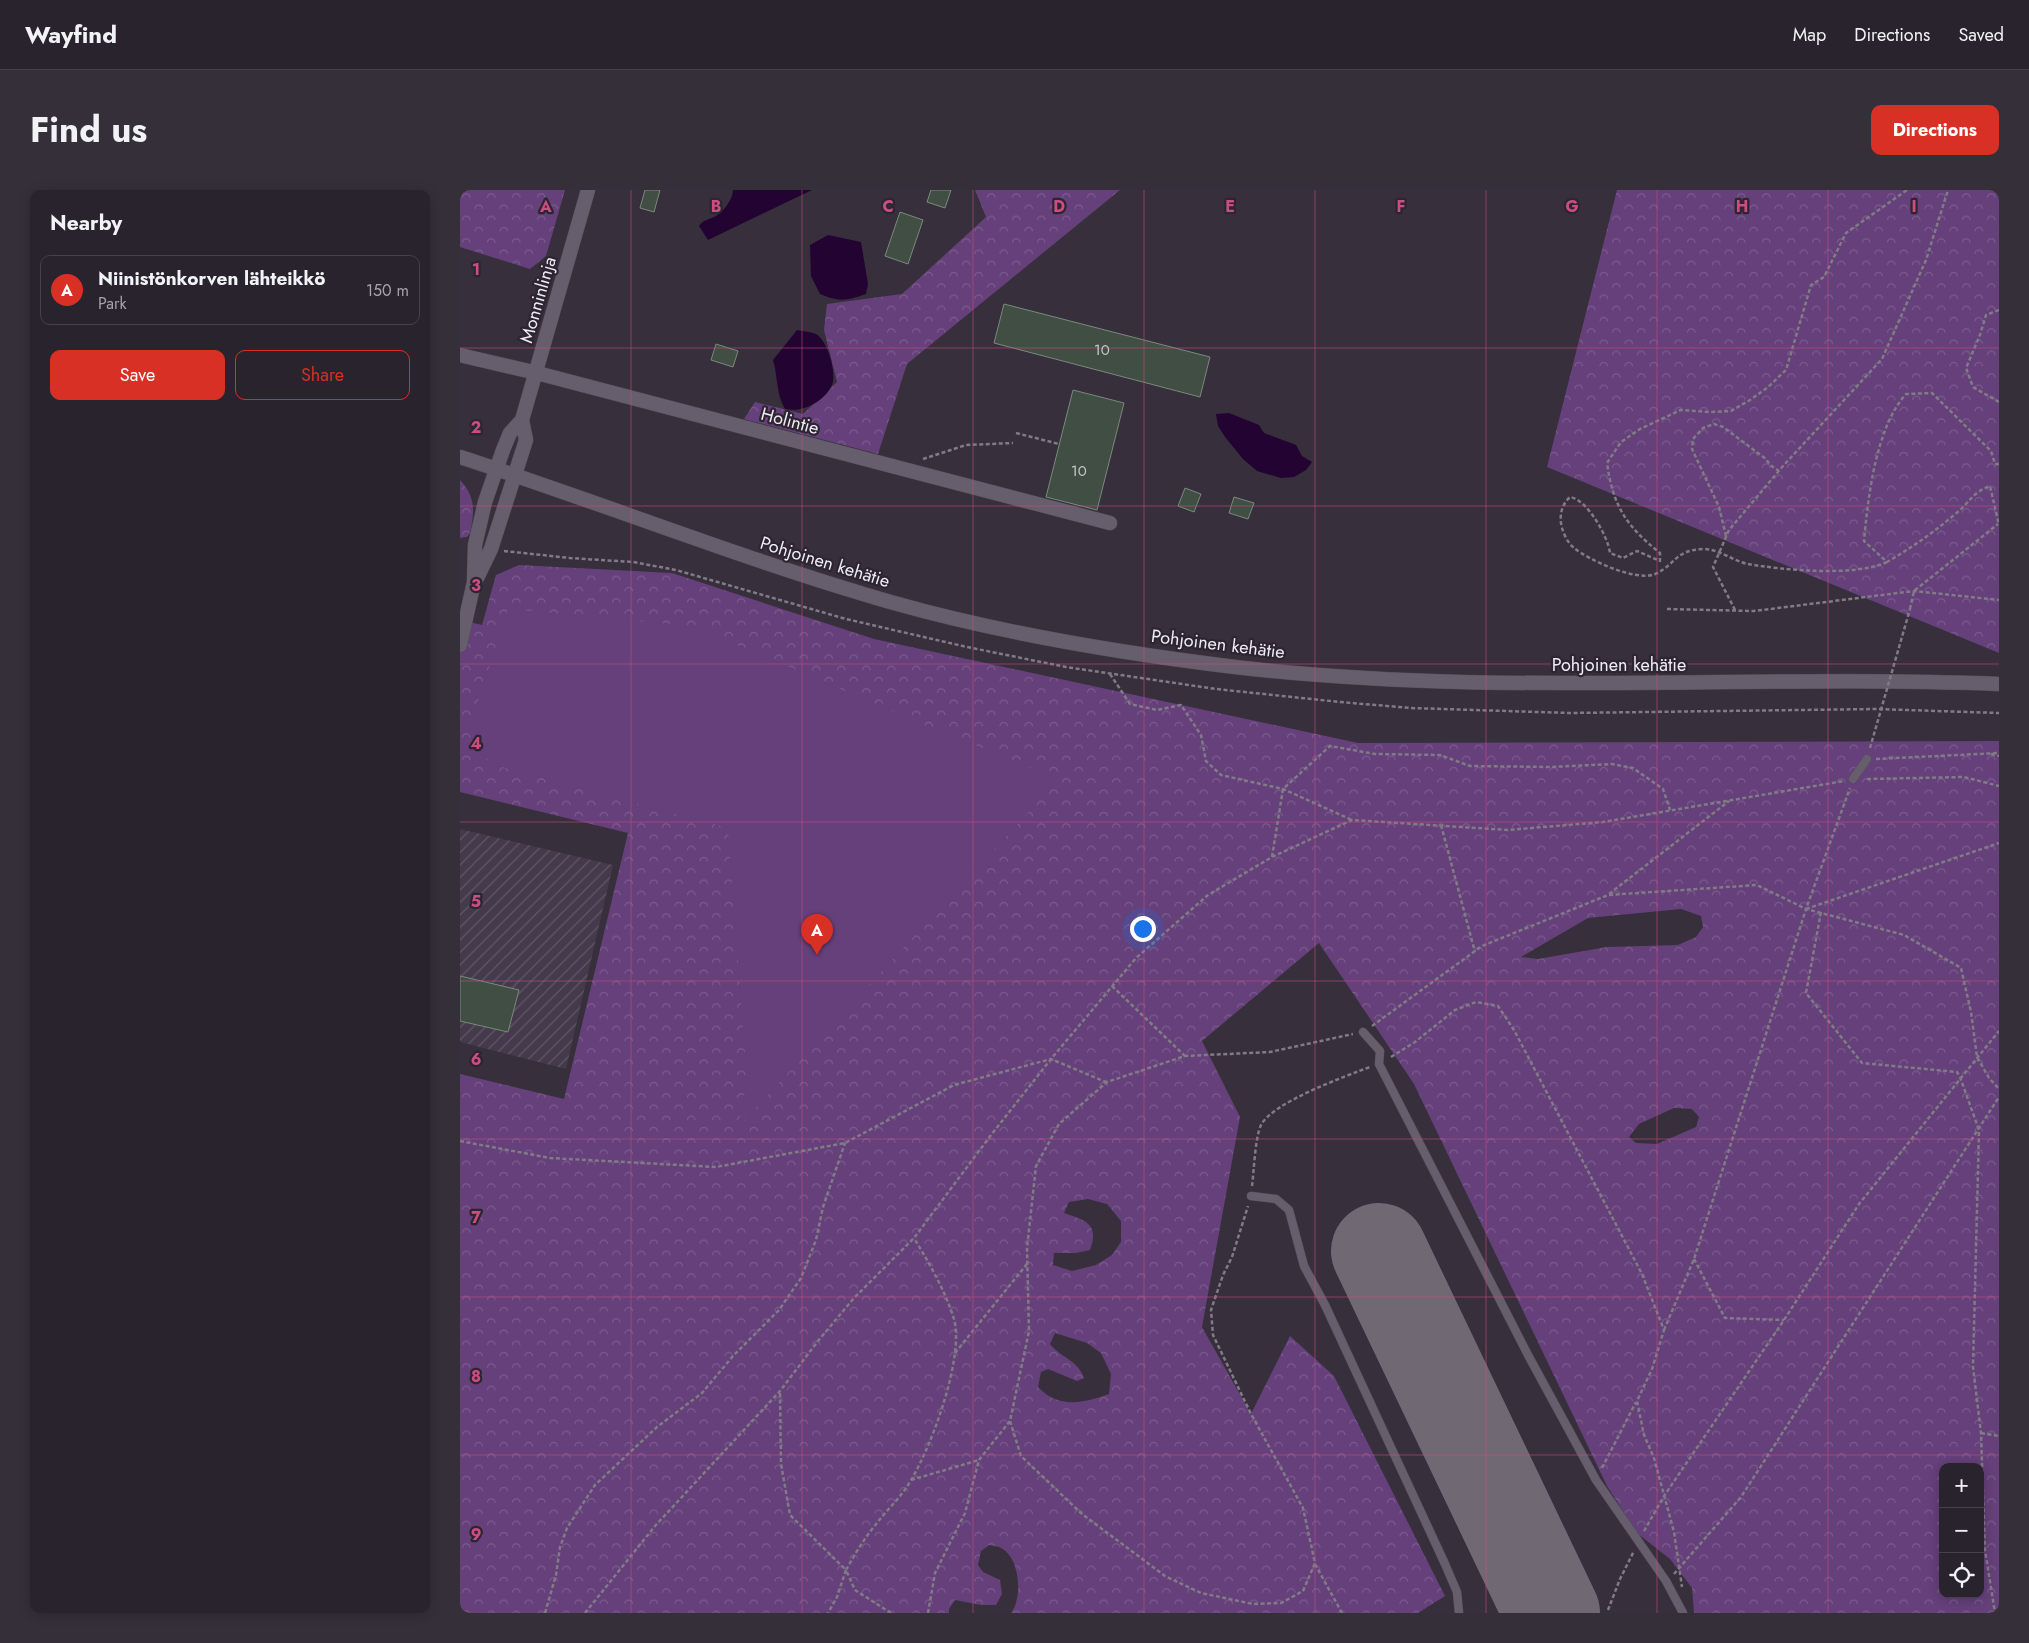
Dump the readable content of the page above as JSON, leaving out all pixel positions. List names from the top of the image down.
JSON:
{
  "streets": {
    "main road": ["Monninlinja", "Holintie", "Pohjoinen kehätie"]
  },
  "crossings": [
    ["Monninlinja", "Holintie"],
    ["Monninlinja", "Pohjoinen kehätie"]
  ],
  "house_numbers": ["10", "10"],
  "page": {
    "header": "Wayfind",
    "nav": ["Map", "Directions", "Saved"],
    "title": "Find us",
    "buttons": [
      "Directions",
      ["Save", "Share"]
    ],
    "heading": "Nearby",
    "list": [
      {
        "mark": "A",
        "name": "Niinistönkorven lähteikkö",
        "note": "Park",
        "value": "150 m"
      }
    ],
    "pins": "A",
    "map_buttons": ["+", "−"]
  },
  "grid": {
    "columns": [
      "A",
      "B",
      "C",
      "D",
      "E",
      "F",
      "G",
      "H",
      "I"
    ],
    "rows": [
      "1",
      "2",
      "3",
      "4",
      "5",
      "6",
      "7",
      "8",
      "9"
    ]
  }
}
